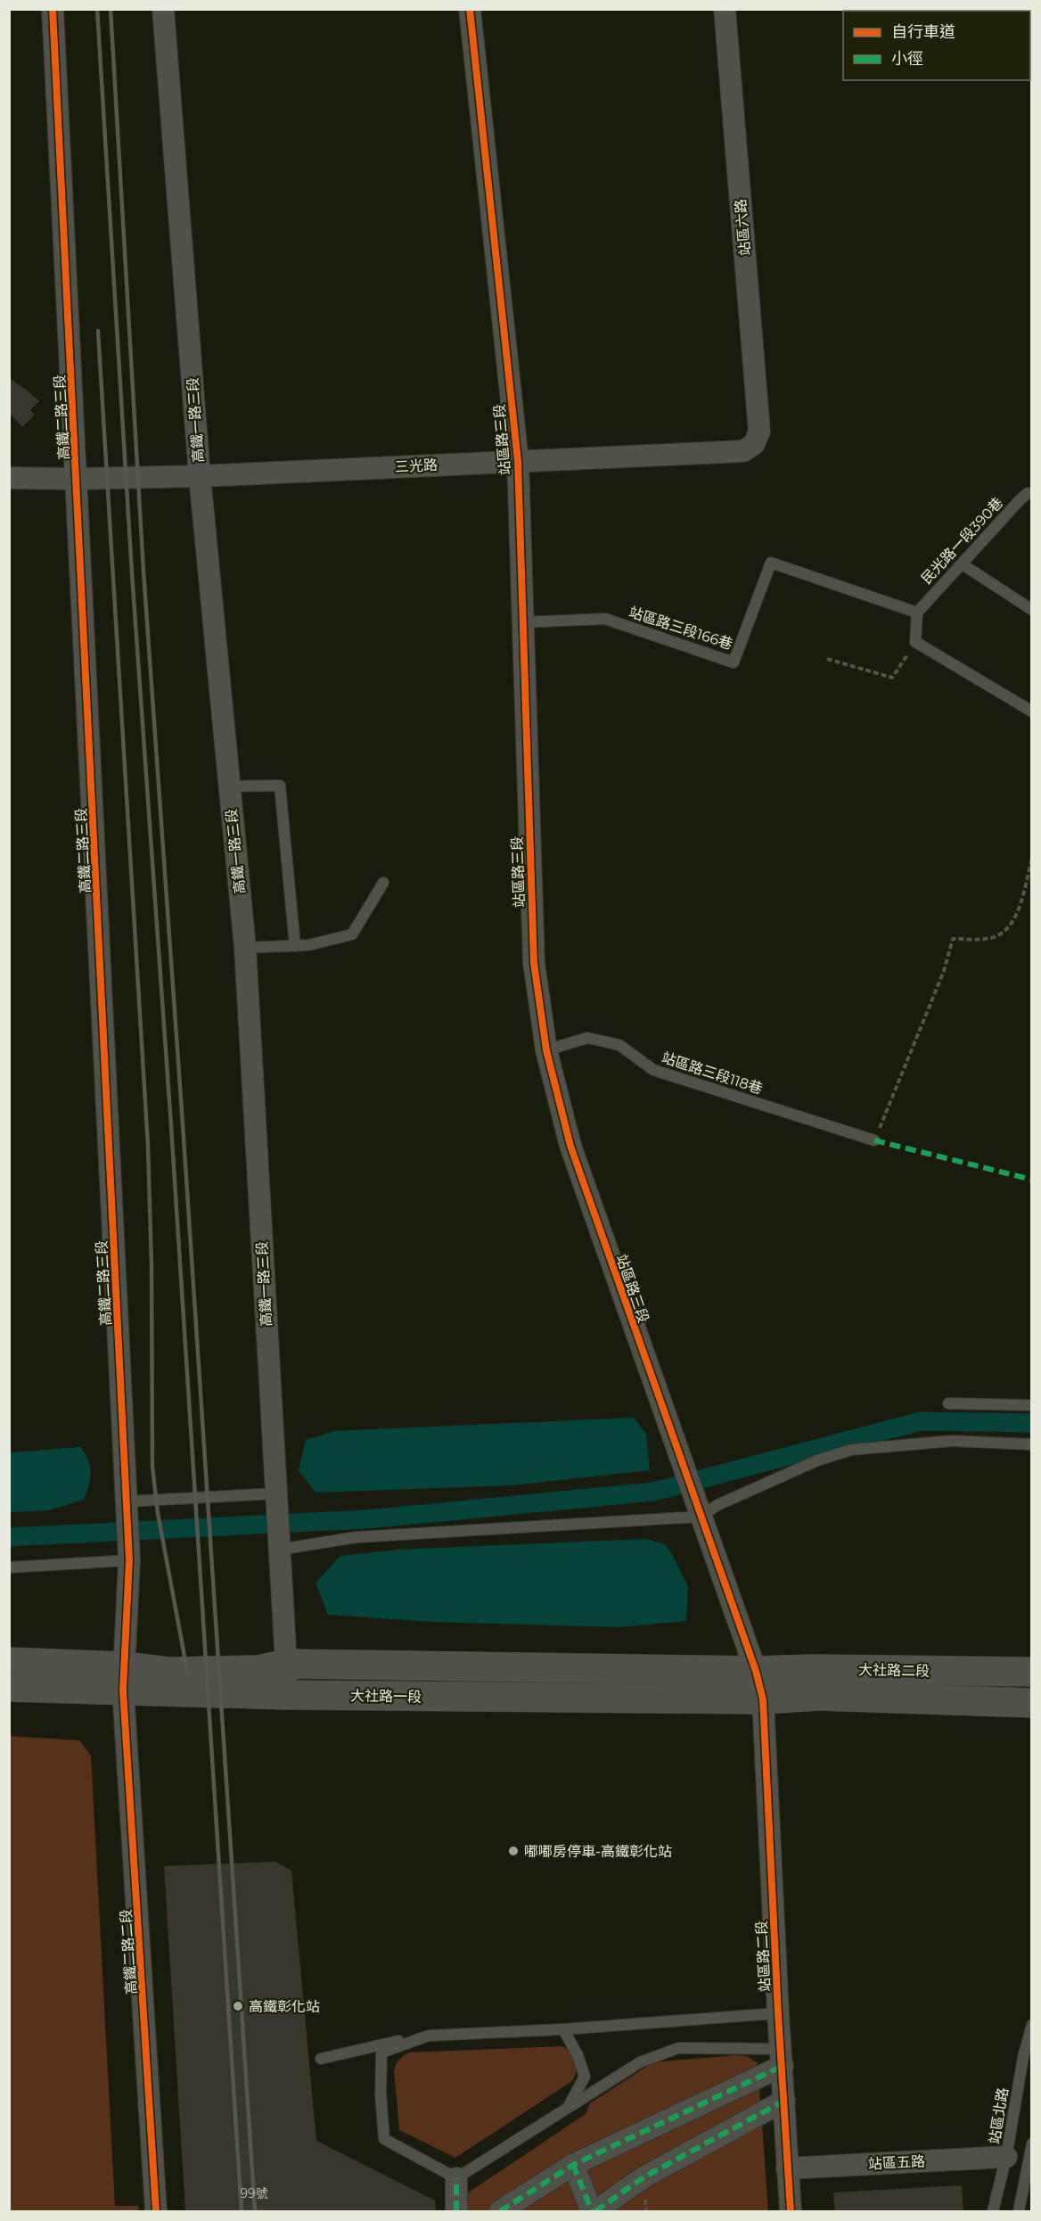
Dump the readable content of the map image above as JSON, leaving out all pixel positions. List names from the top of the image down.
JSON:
{
  "streets": {
    "street": [
      "站區六路",
      "高鐵二路三段",
      "高鐵一路三段",
      "站區路三段",
      "三光路",
      "大社路二段",
      "大社路一段",
      "高鐵二路二段",
      "站區路二段",
      "站區五路"
    ],
    "lane": [
      "民光路一段390巷",
      "站區路三段166巷",
      "站區路三段118巷",
      "站區北路"
    ]
  },
  "crossings": [
    ["站區六路", "三光路"],
    ["高鐵二路三段", "三光路"],
    ["高鐵二路三段", "大社路一段"],
    ["高鐵二路三段", "高鐵二路二段"],
    ["高鐵一路三段", "三光路"],
    ["高鐵一路三段", "大社路一段"],
    ["站區路三段", "三光路"],
    ["站區路三段", "站區路三段166巷"],
    ["站區路三段", "站區路三段118巷"],
    ["站區路三段", "大社路二段"],
    ["站區路三段", "大社路一段"],
    ["站區路三段", "站區路二段"],
    ["民光路一段390巷", "站區路三段166巷"],
    ["大社路二段", "大社路一段"],
    ["大社路二段", "站區路二段"],
    ["大社路一段", "高鐵二路二段"],
    ["大社路一段", "站區路二段"],
    ["站區路二段", "站區五路"],
    ["站區北路", "站區五路"]
  ],
  "places": ["嘟嘟房停車-高鐵彰化站", "高鐵彰化站"],
  "house_numbers": ["99號"],
  "legend": ["自行車道", "小徑"]
}
